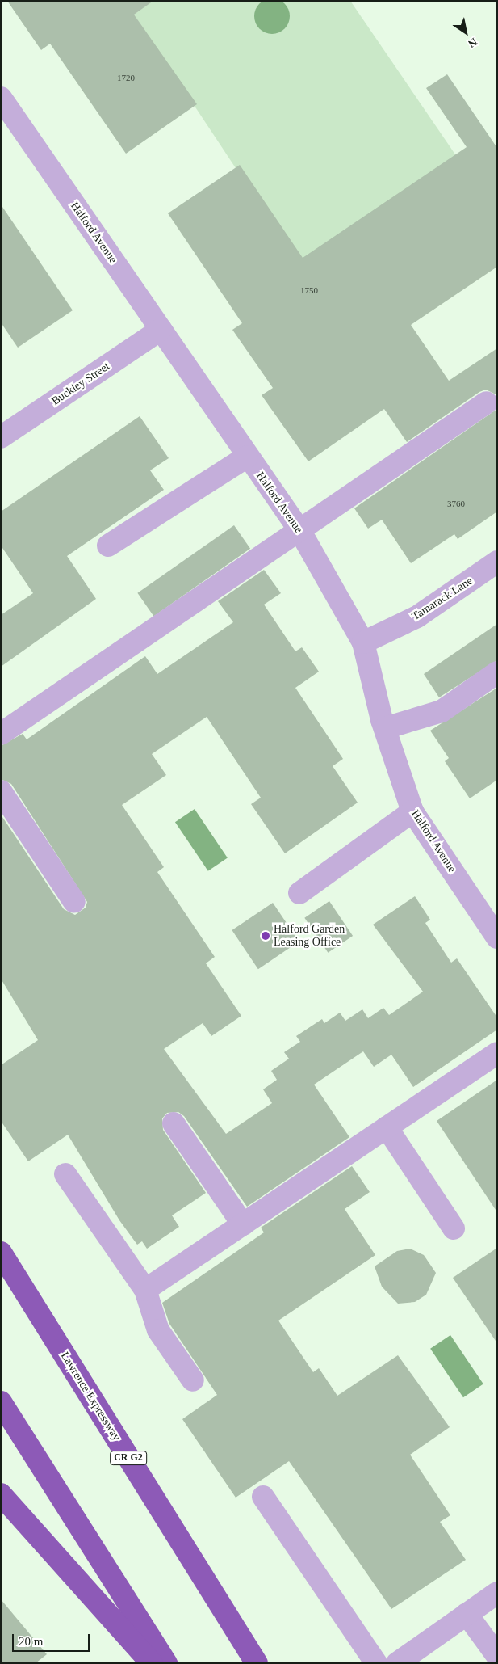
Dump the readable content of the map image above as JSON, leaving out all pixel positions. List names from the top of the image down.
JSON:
{
  "streets": {
    "highway": ["Lawrence Expressway", "CR G2"],
    "street": ["Halford Avenue", "Buckley Street", "Tamarack Lane"]
  },
  "crossings": [
    ["Halford Avenue", "Buckley Street"],
    ["Halford Avenue", "Tamarack Lane"]
  ],
  "places": ["Halford Garden Leasing Office"],
  "house_numbers": ["1720", "1750", "3760"],
  "scale_bar": "20 m",
  "north": "bottom right"
}
